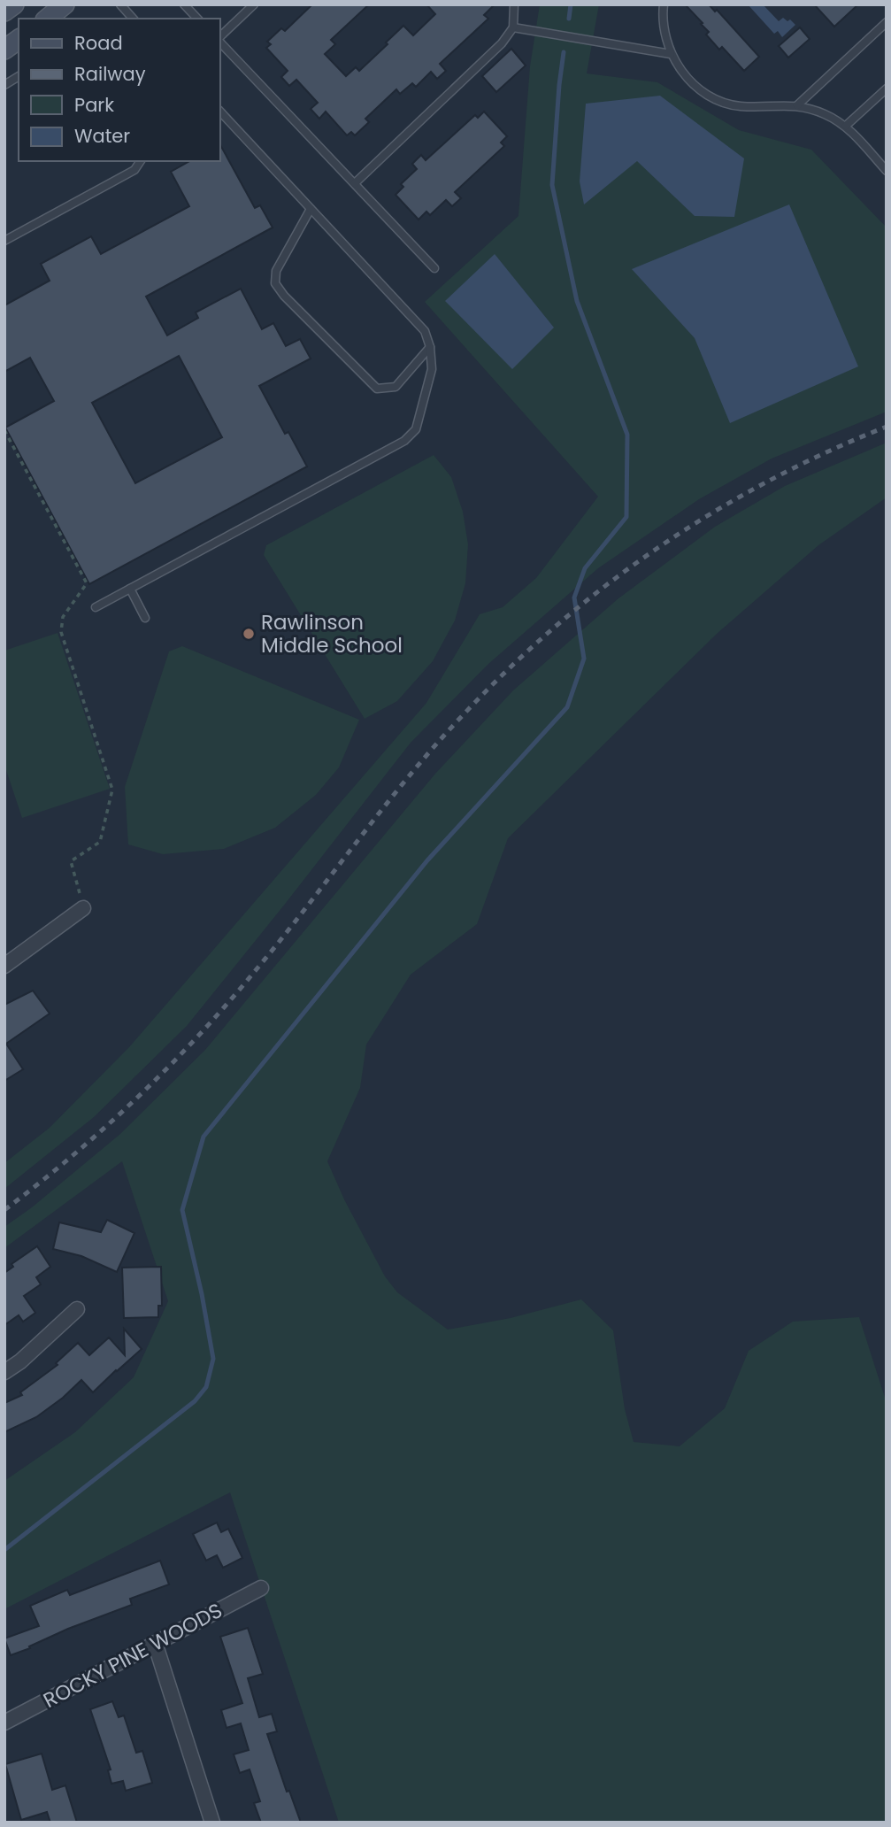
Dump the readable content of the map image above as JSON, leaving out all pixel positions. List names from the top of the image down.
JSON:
{
  "streets": {
    "street": ["ROCKY PINE WOODS"]
  },
  "places": ["Rawlinson Middle School"],
  "legend": [
    "Road",
    "Railway",
    "Park",
    "Water"
  ]
}
